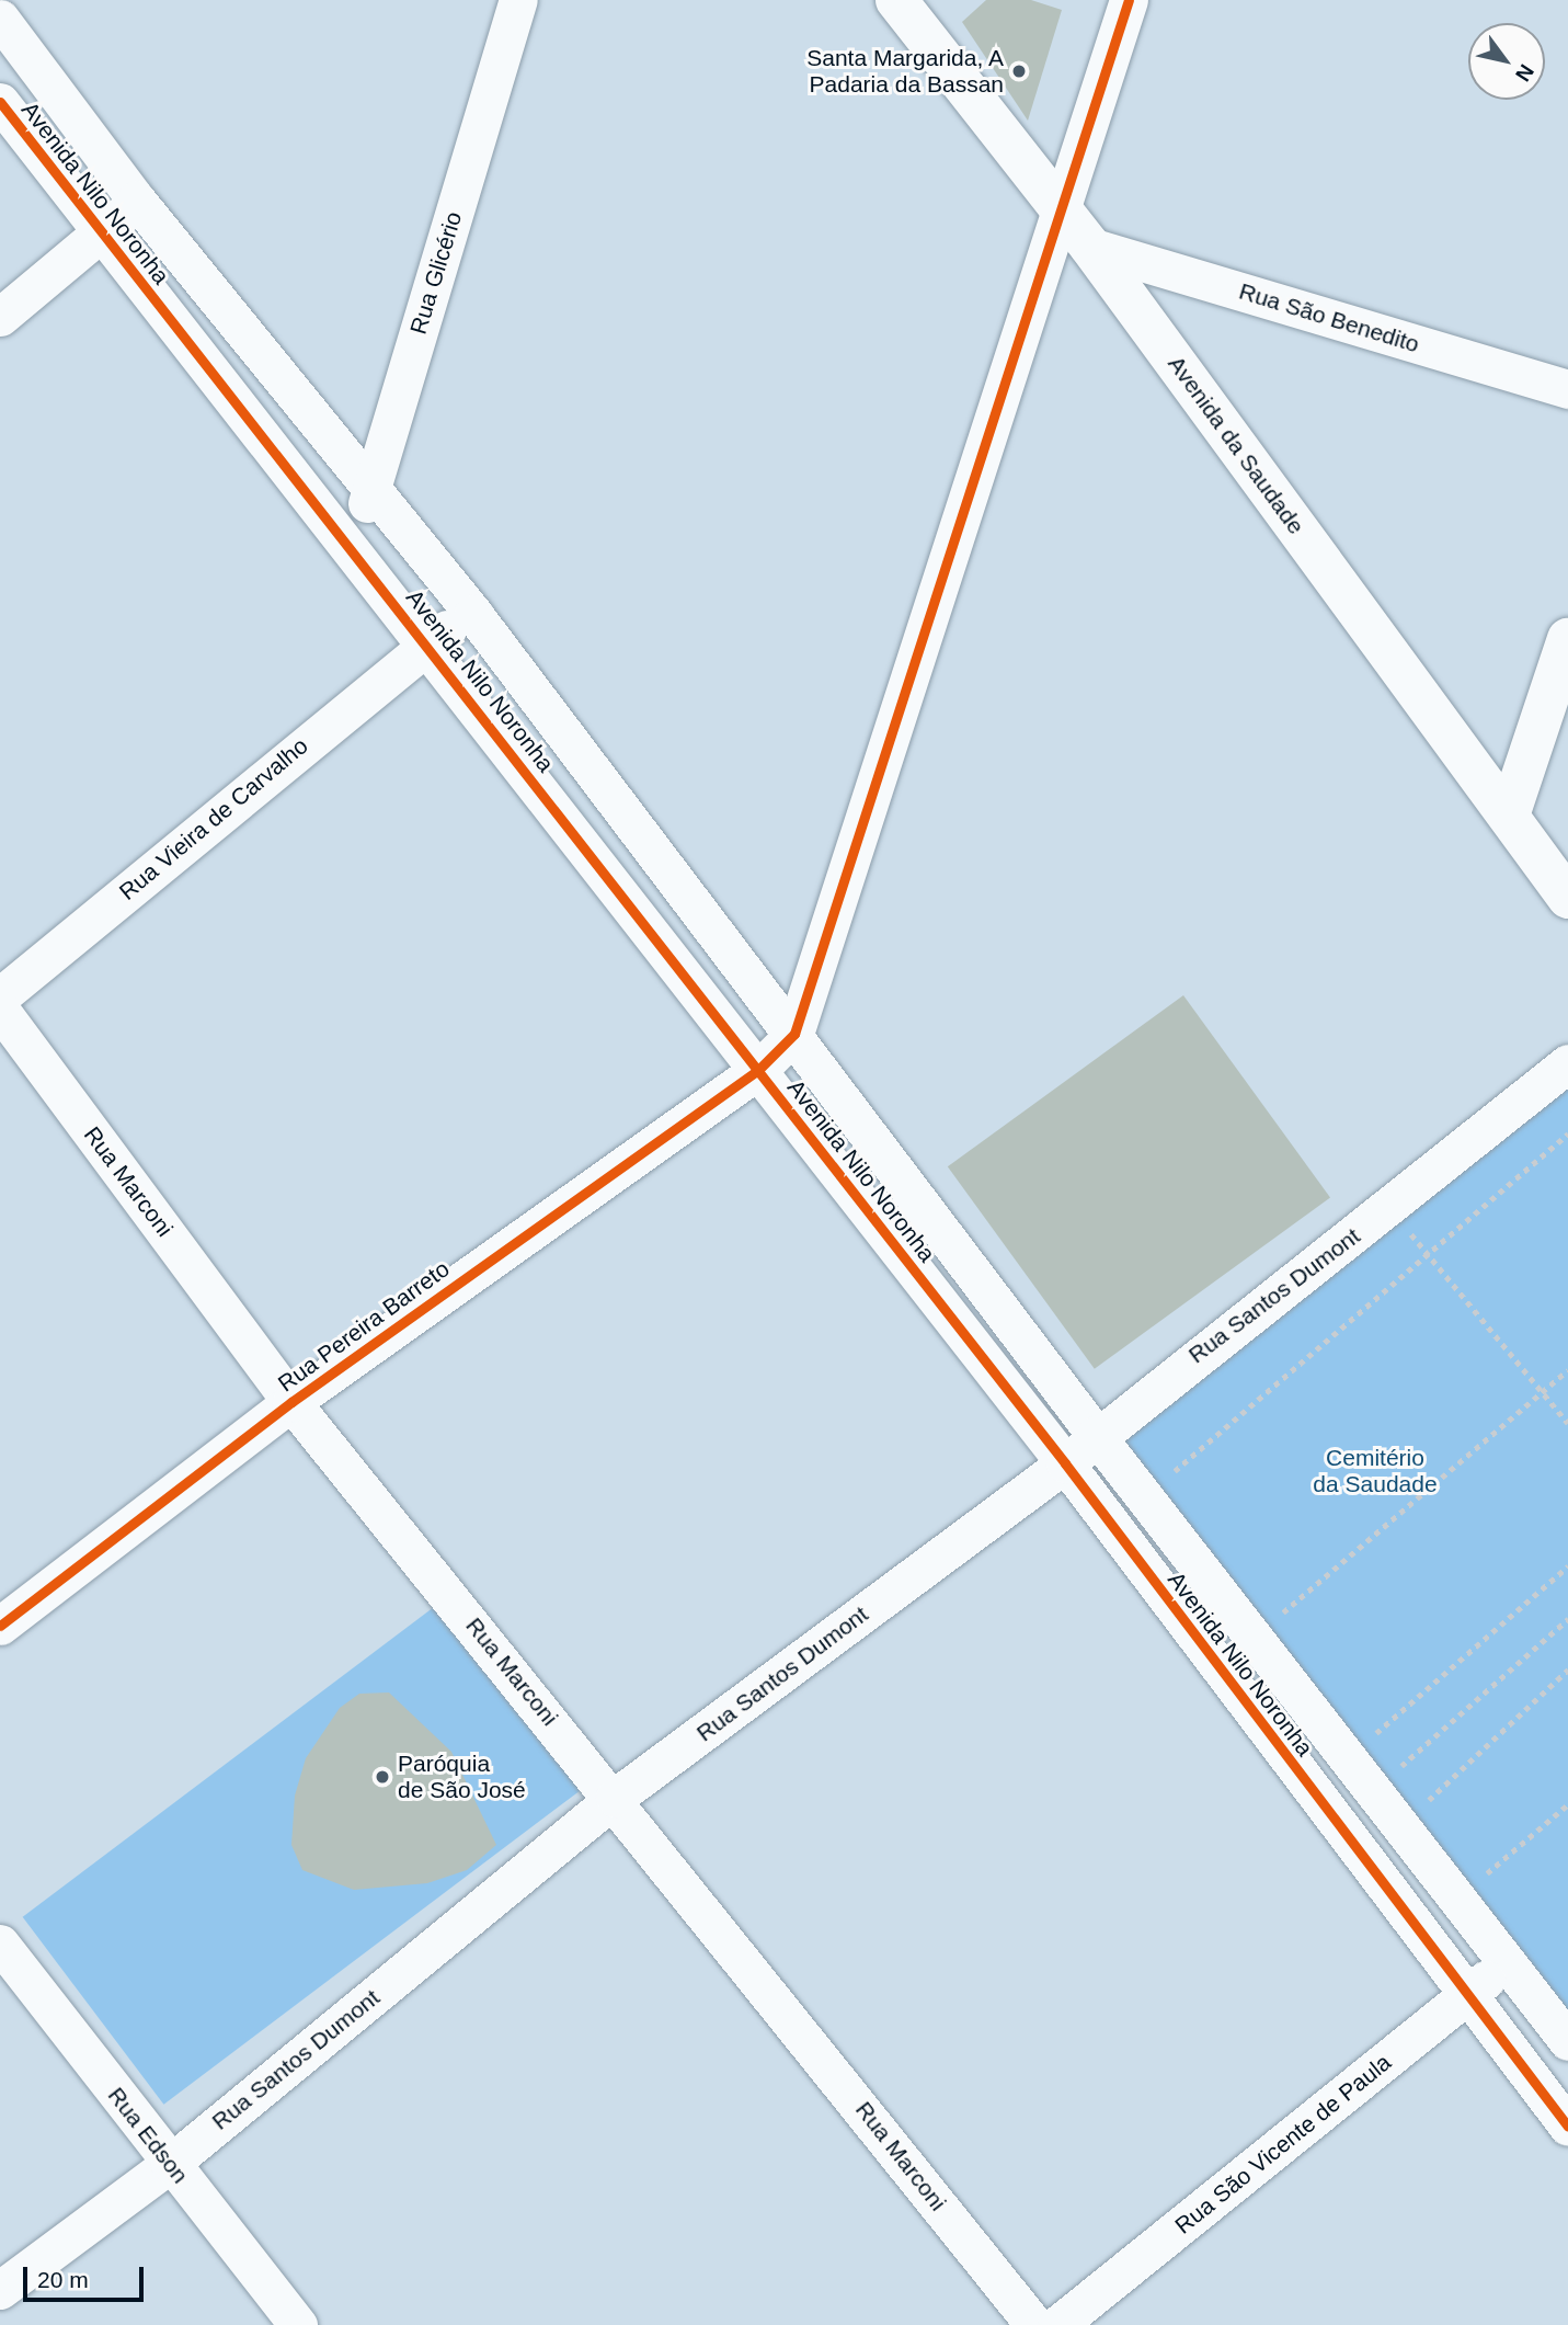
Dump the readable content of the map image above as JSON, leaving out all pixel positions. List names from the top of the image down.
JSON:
{
  "streets": {
    "main road": ["Avenida da Saudade"],
    "street": [
      "Avenida Nilo Noronha",
      "Rua Glicério",
      "Rua São Benedito",
      "Rua Vieira de Carvalho",
      "Rua Marconi",
      "Rua Santos Dumont",
      "Rua Pereira Barreto",
      "Rua Edson",
      "Rua São Vicente de Paula"
    ]
  },
  "crossings": [
    ["Avenida Nilo Noronha", "Rua Glicério"],
    ["Avenida Nilo Noronha", "Rua Vieira de Carvalho"],
    ["Avenida Nilo Noronha", "Rua Santos Dumont"],
    ["Avenida Nilo Noronha", "Rua Pereira Barreto"],
    ["Avenida Nilo Noronha", "Rua São Vicente de Paula"],
    ["Rua São Benedito", "Avenida da Saudade"],
    ["Rua Marconi", "Rua Santos Dumont"],
    ["Rua Marconi", "Rua Pereira Barreto"],
    ["Rua Santos Dumont", "Rua Edson"]
  ],
  "parks": ["Cemitério da Saudade"],
  "places": ["Santa Margarida, A Padaria da Bassan", "Paróquia de São José"],
  "scale_bar": "20 m",
  "north": "bottom right"
}
